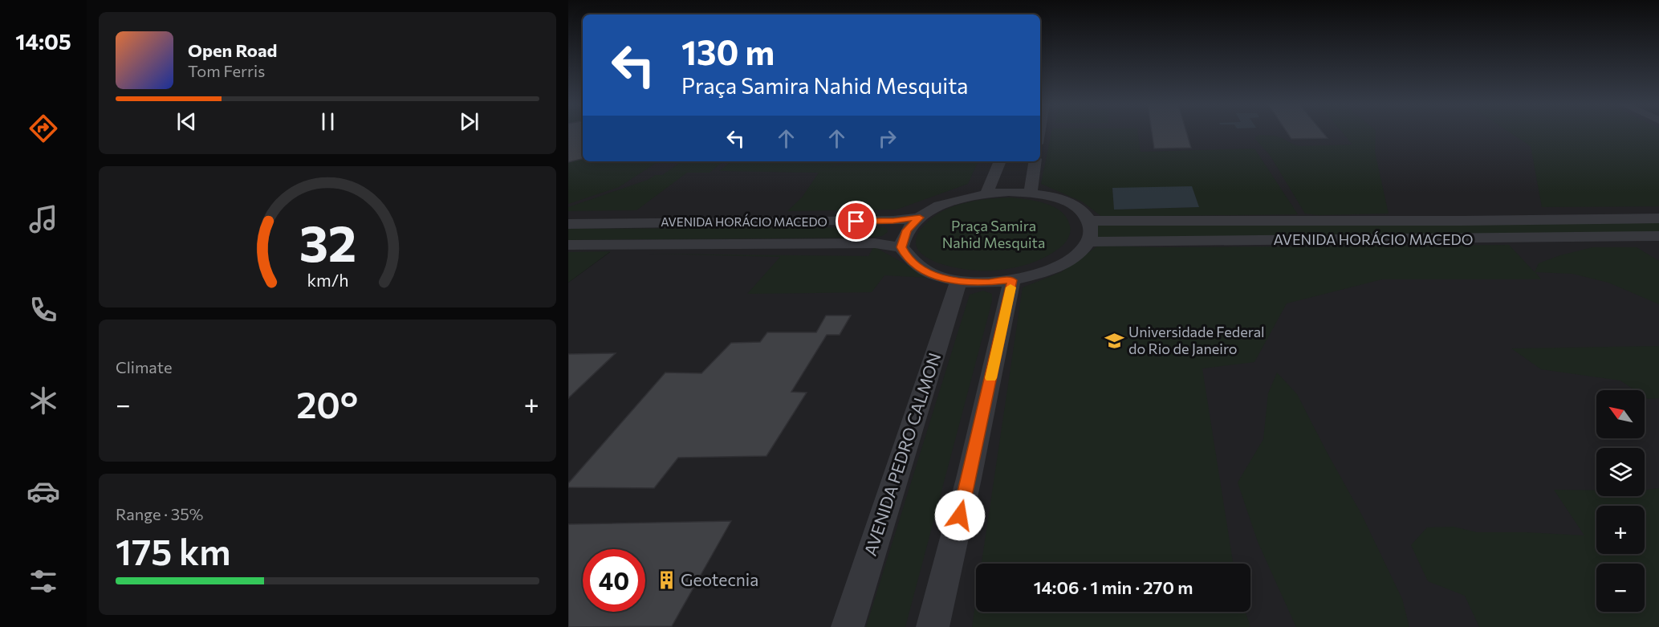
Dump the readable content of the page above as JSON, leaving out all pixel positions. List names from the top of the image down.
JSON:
{
  "streets": {
    "street": ["AVENIDA HORÁCIO MACEDO", "AVENIDA PEDRO CALMON"]
  },
  "parks": ["Praça Samira Nahid Mesquita"],
  "places": {
    "school or university": ["Universidade Federal do Rio de Janeiro"],
    "building": ["Geotecnia"]
  },
  "north": "top left",
  "page": {
    "tabs": "14:05",
    "turn": ["130 m", "Praça Samira Nahid Mesquita"],
    "song": ["Open Road", "Tom Ferris"],
    "tile": [
      "Climate",
      ["Range · 35%", "175 km"]
    ],
    "heat": ["−", "20°", "+"],
    "map_buttons": ["+", "−"],
    "limit": "40",
    "trip": "14:06 · 1 min · 270 m",
    "gauge": ["32", "km/h"]
  }
}
